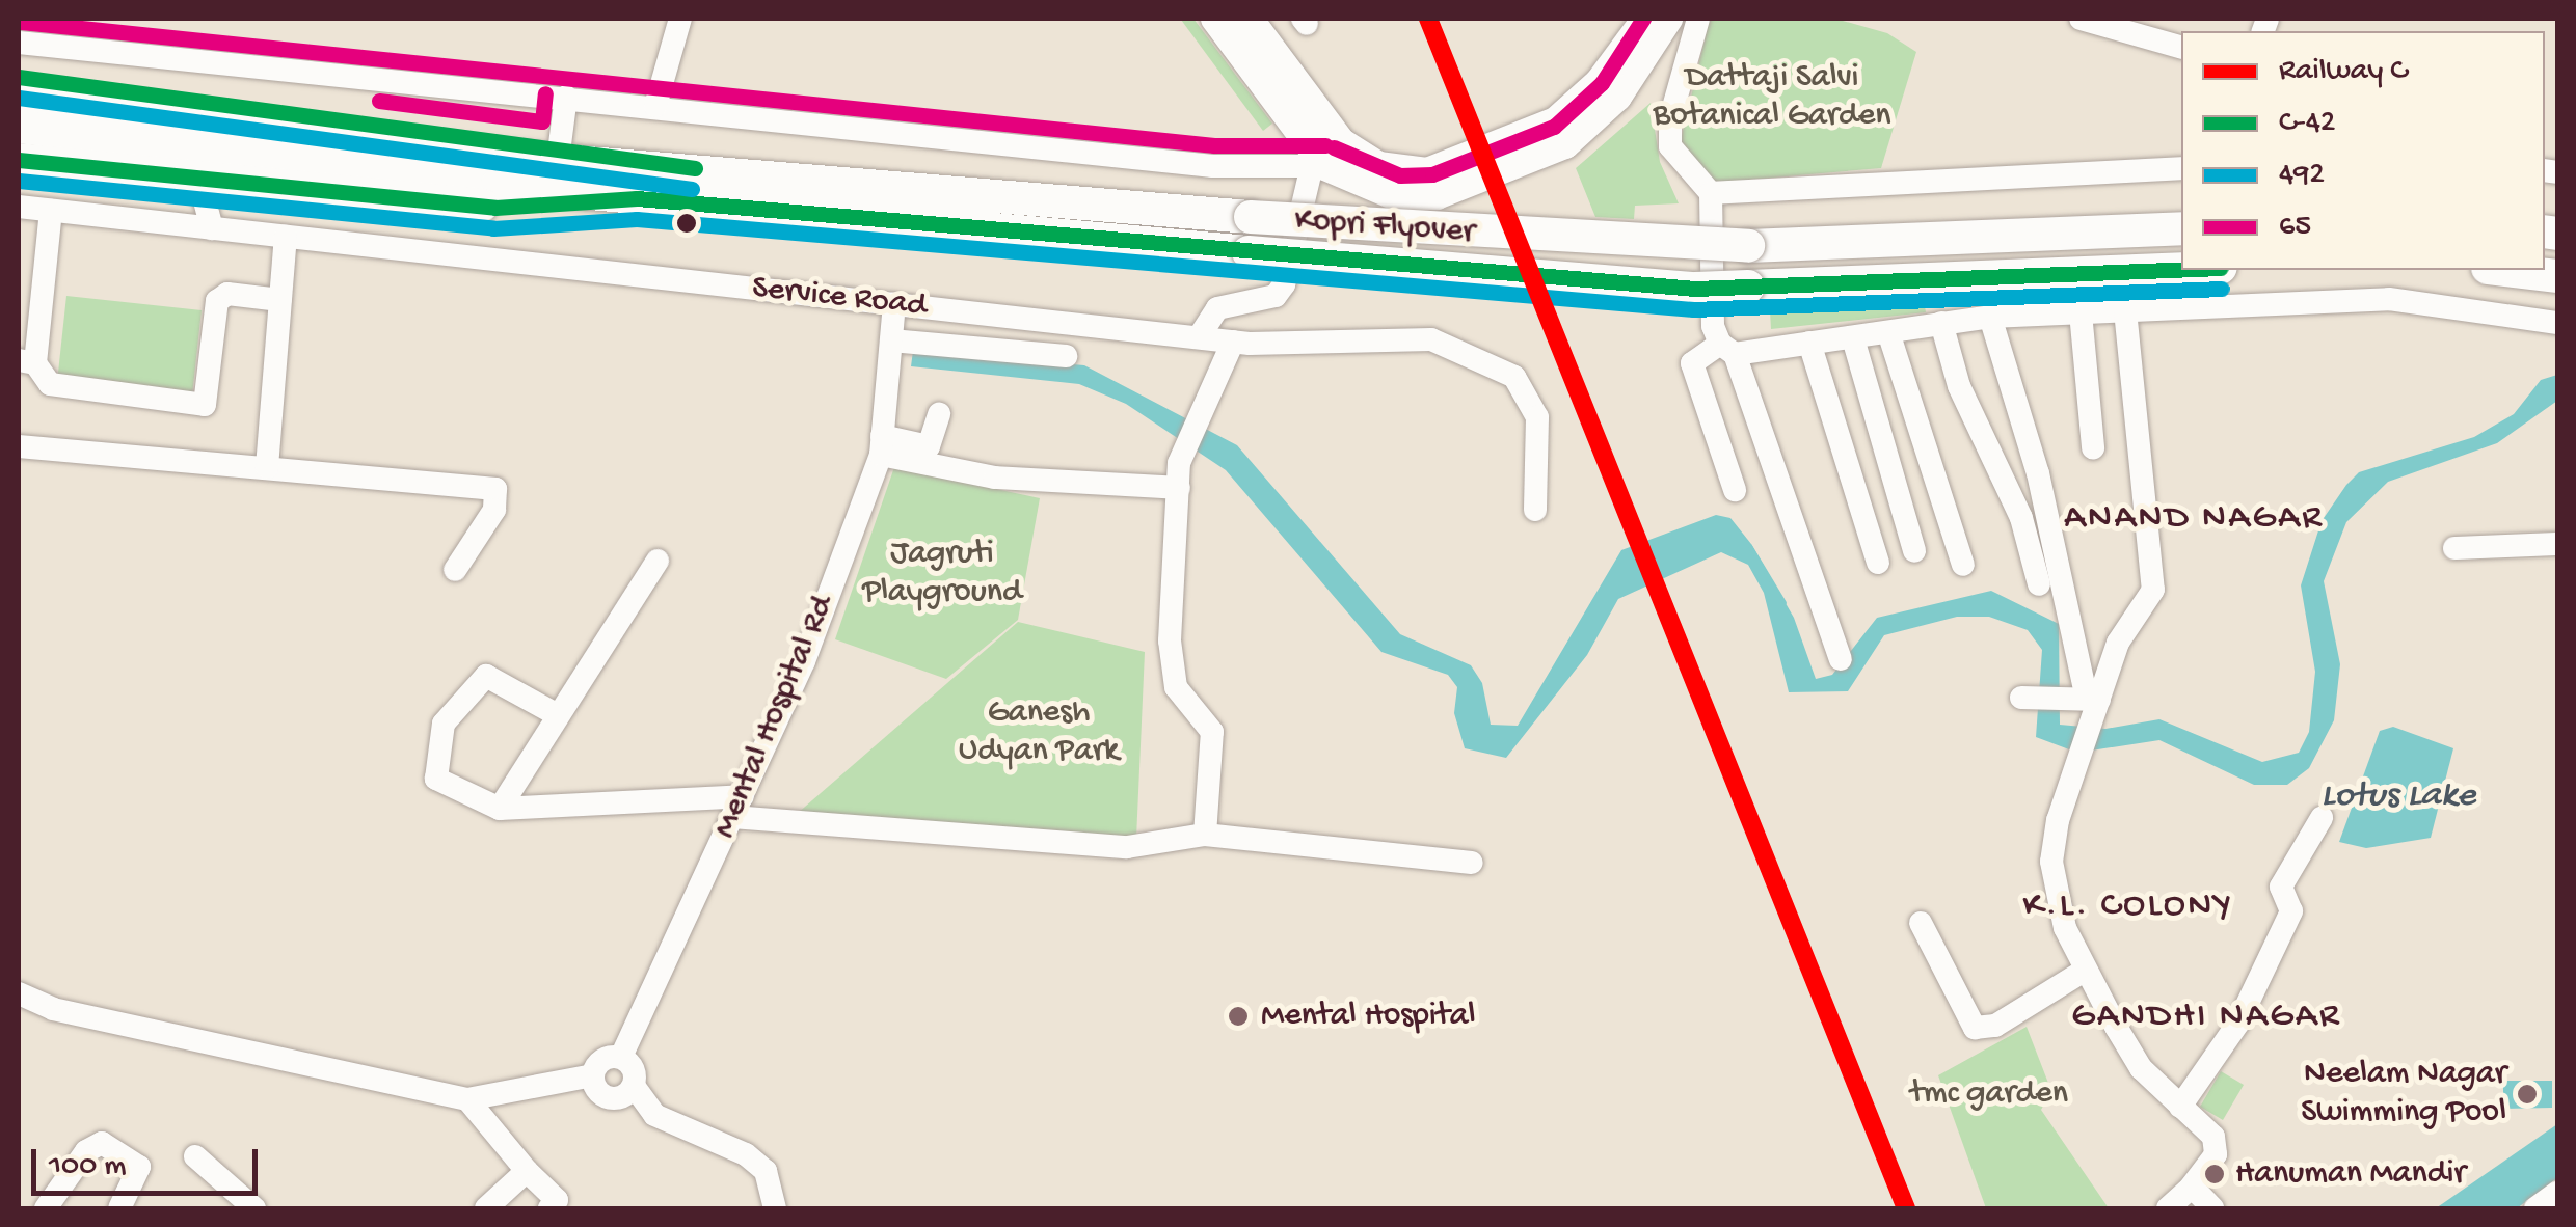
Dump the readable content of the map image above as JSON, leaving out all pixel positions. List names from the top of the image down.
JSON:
{
  "streets": {
    "highway": ["Kopri Flyover"],
    "street": ["Service Road", "Mental Hospital Rd"]
  },
  "crossings": [
    ["Service Road", "Mental Hospital Rd"]
  ],
  "districts": ["ANAND NAGAR", "K.L. COLONY", "GANDHI NAGAR"],
  "water": ["Lotus Lake"],
  "parks": [
    "Dattaji Salvi Botanical Garden",
    "Jagruti Playground",
    "Ganesh Udyan Park",
    "tmc garden"
  ],
  "places": ["Mental Hospital", "Neelam Nagar Swimming Pool", "Hanuman Mandir"],
  "lines": [
    "rail line C",
    "transit line 65",
    "transit line C-42",
    "transit line 492"
  ],
  "legend": [
    "Railway C",
    "C-42",
    "492",
    "65"
  ],
  "scale_bar": "100 m"
}
